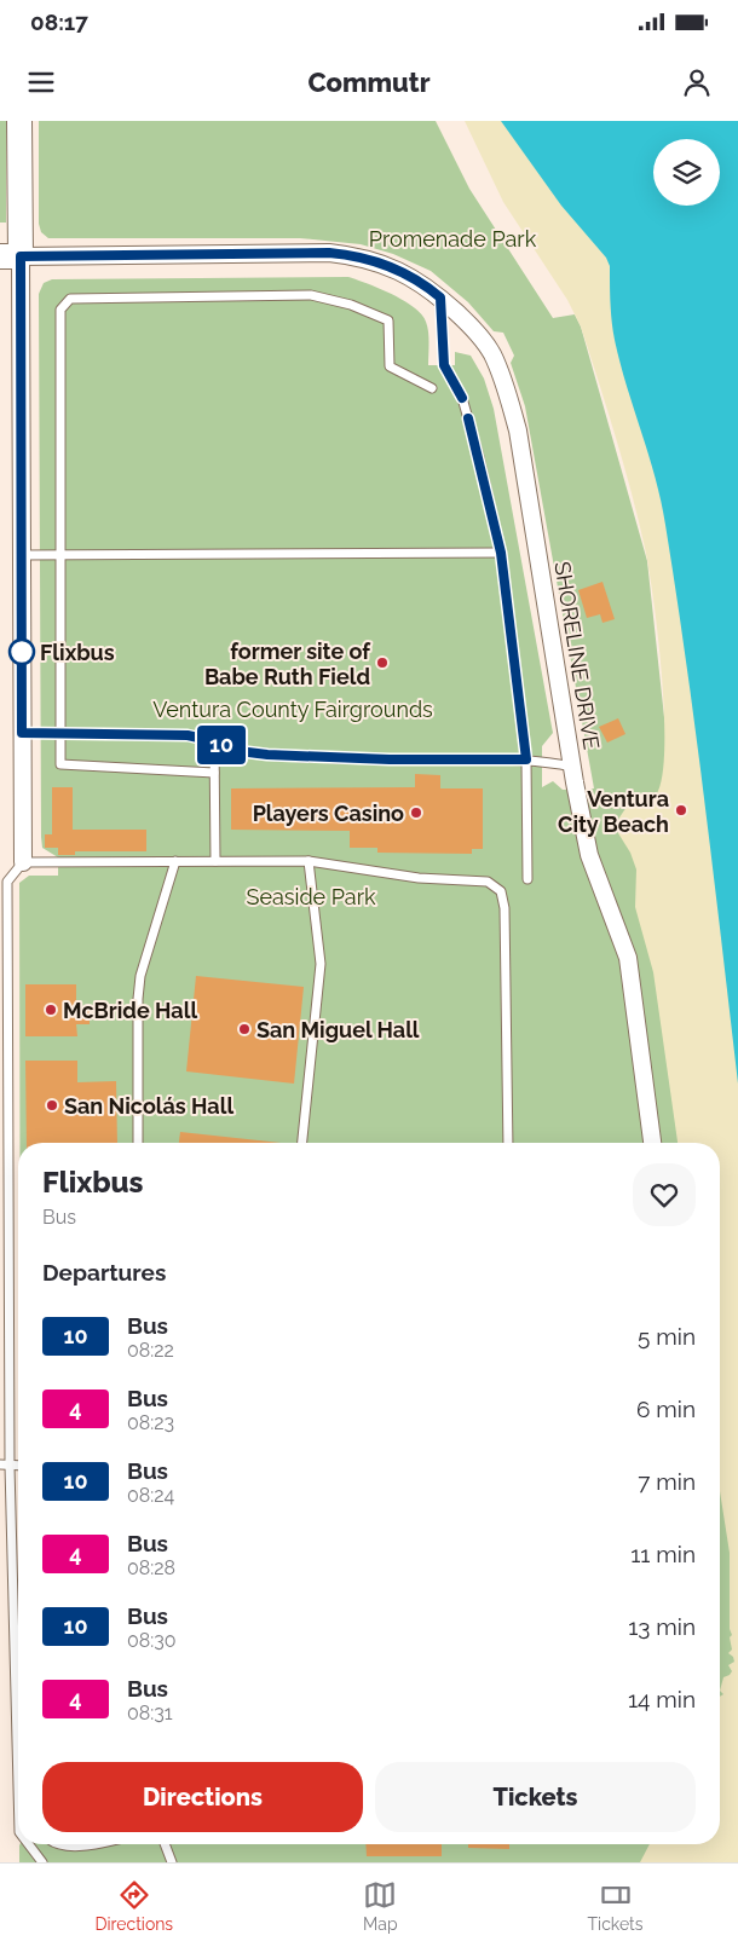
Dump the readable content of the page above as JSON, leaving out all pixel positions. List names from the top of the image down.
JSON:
{
  "streets": {
    "street": ["SHORELINE DRIVE"]
  },
  "parks": ["Promenade Park", "Ventura County Fairgrounds", "Seaside Park"],
  "places": [
    "Flixbus",
    "former site of Babe Ruth Field",
    "Ventura City Beach",
    "Players Casino",
    "McBride Hall",
    "San Miguel Hall",
    "San Nicolás Hall"
  ],
  "lines": ["bus line 10"],
  "page": {
    "status": "08:17",
    "header": "Commutr",
    "on_map": "10",
    "heading": [
      ["Flixbus", "Bus"],
      "Departures"
    ],
    "list": [
      {
        "mark": "10",
        "name": "Bus",
        "note": "08:22",
        "value": "5 min"
      },
      {
        "mark": "4",
        "name": "Bus",
        "note": "08:23",
        "value": "6 min"
      },
      {
        "mark": "10",
        "name": "Bus",
        "note": "08:24",
        "value": "7 min"
      },
      {
        "mark": "4",
        "name": "Bus",
        "note": "08:28",
        "value": "11 min"
      },
      {
        "mark": "10",
        "name": "Bus",
        "note": "08:30",
        "value": "13 min"
      },
      {
        "mark": "4",
        "name": "Bus",
        "note": "08:31",
        "value": "14 min"
      }
    ],
    "buttons": ["Directions", "Tickets"],
    "tabs": ["Directions", "Map", "Tickets"]
  }
}
